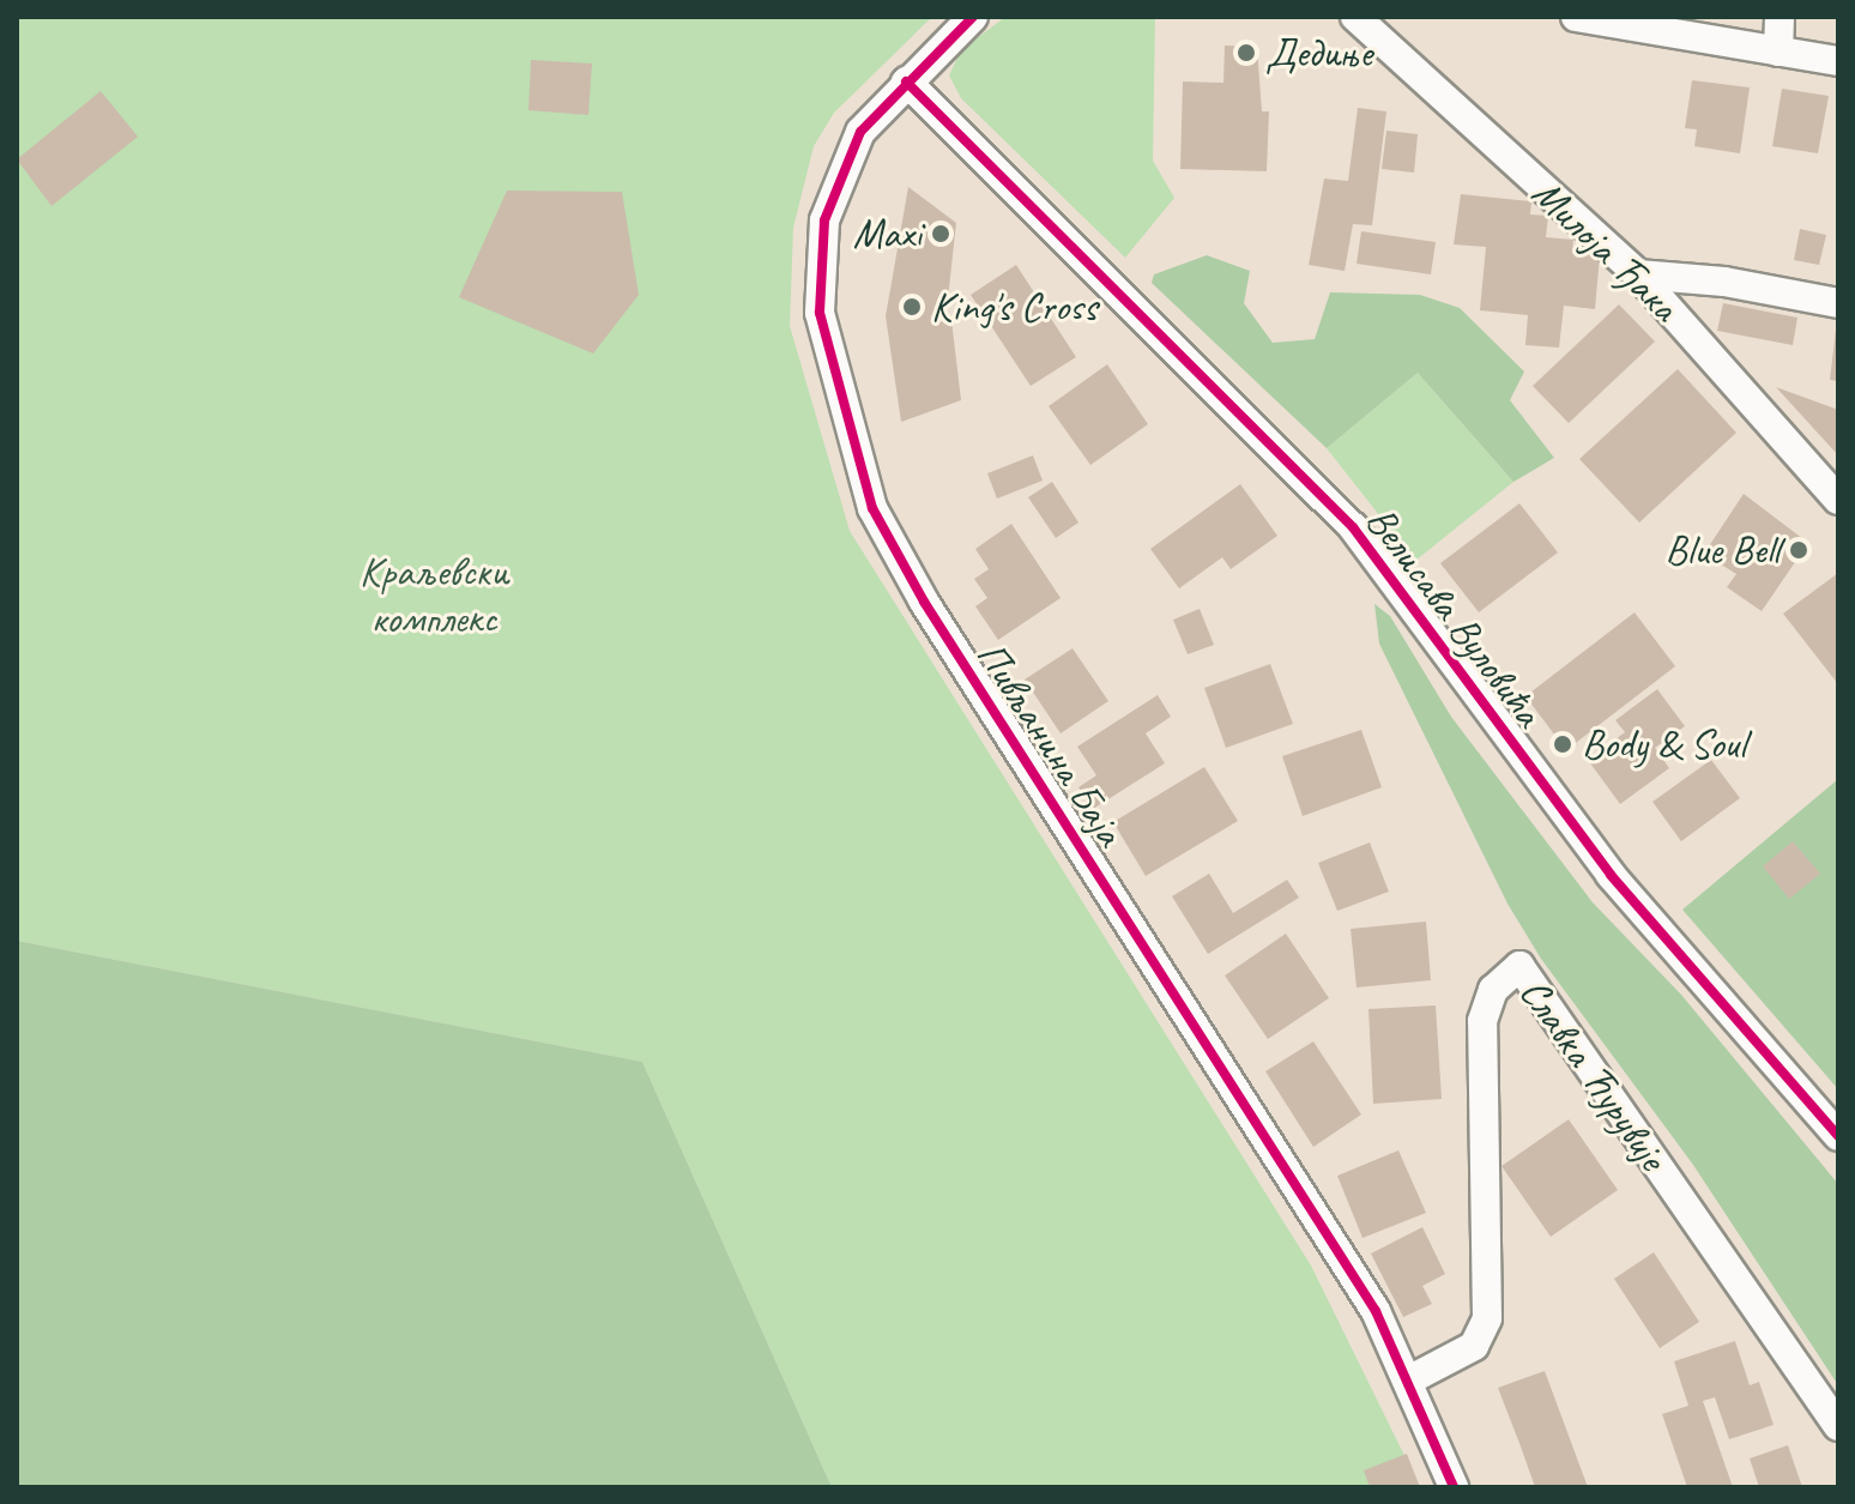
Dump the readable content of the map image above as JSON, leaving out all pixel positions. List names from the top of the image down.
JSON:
{
  "streets": {
    "street": [
      "Милоја Ђака",
      "Велисава Вуловића",
      "Пивљанина Баја",
      "Славка Ћурувије"
    ]
  },
  "crossings": [
    ["Велисава Вуловића", "Пивљанина Баја"],
    ["Пивљанина Баја", "Славка Ћурувије"]
  ],
  "parks": ["Краљевски комплекс"],
  "places": [
    "Дедиње",
    "Maxi",
    "King's Cross",
    "Blue Bell",
    "Body & Soul"
  ]
}
